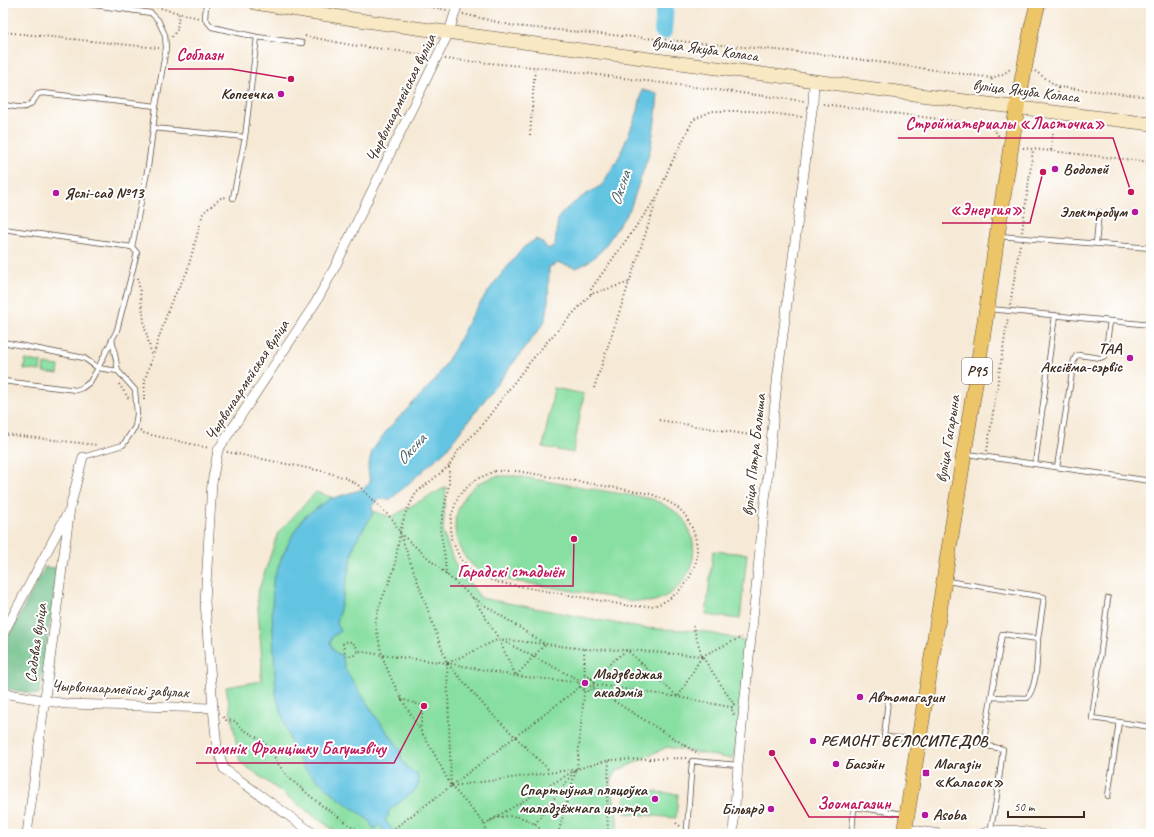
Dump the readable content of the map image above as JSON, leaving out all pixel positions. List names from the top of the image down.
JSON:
{
  "streets": {
    "main road": ["вуліца Якуба Коласа", "Р95", "вуліца Гагарына"],
    "street": [
      "Чырвонаармейская вуліца",
      "вуліца Пятра Балыша",
      "Садовая вуліца",
      "Чырвонаармейскі завулак"
    ]
  },
  "crossings": [
    ["вуліца Якуба Коласа", "Чырвонаармейская вуліца"],
    ["вуліца Якуба Коласа", "вуліца Гагарына"],
    ["вуліца Якуба Коласа", "вуліца Пятра Балыша"],
    ["Чырвонаармейская вуліца", "Чырвонаармейскі завулак"],
    ["Садовая вуліца", "Чырвонаармейскі завулак"]
  ],
  "water": ["Оксна"],
  "places": {
    "other": [
      "Соблазн",
      "Копеечка",
      "Водолей",
      "«Энергия»",
      "Стройматериалы «Ласточка»",
      "Яслі-сад №13",
      "Электробум",
      "ТАА Аксіёма-сэрвіс",
      "Гарадскі стадыён",
      "Мядзведжая акадэмія",
      "Автомагазин",
      "помнік Францішку Багушэвічу",
      "РЕМОНТ ВЕЛОСИПЕДОВ",
      "Зоомагазин",
      "Басэйн",
      "Спартыўная пляцоўка маладзёжнага цэнтра",
      "Більярд",
      "Asoba"
    ],
    "transit": ["Магазін «Каласок»"]
  },
  "scale_bar": "50 m"
}
